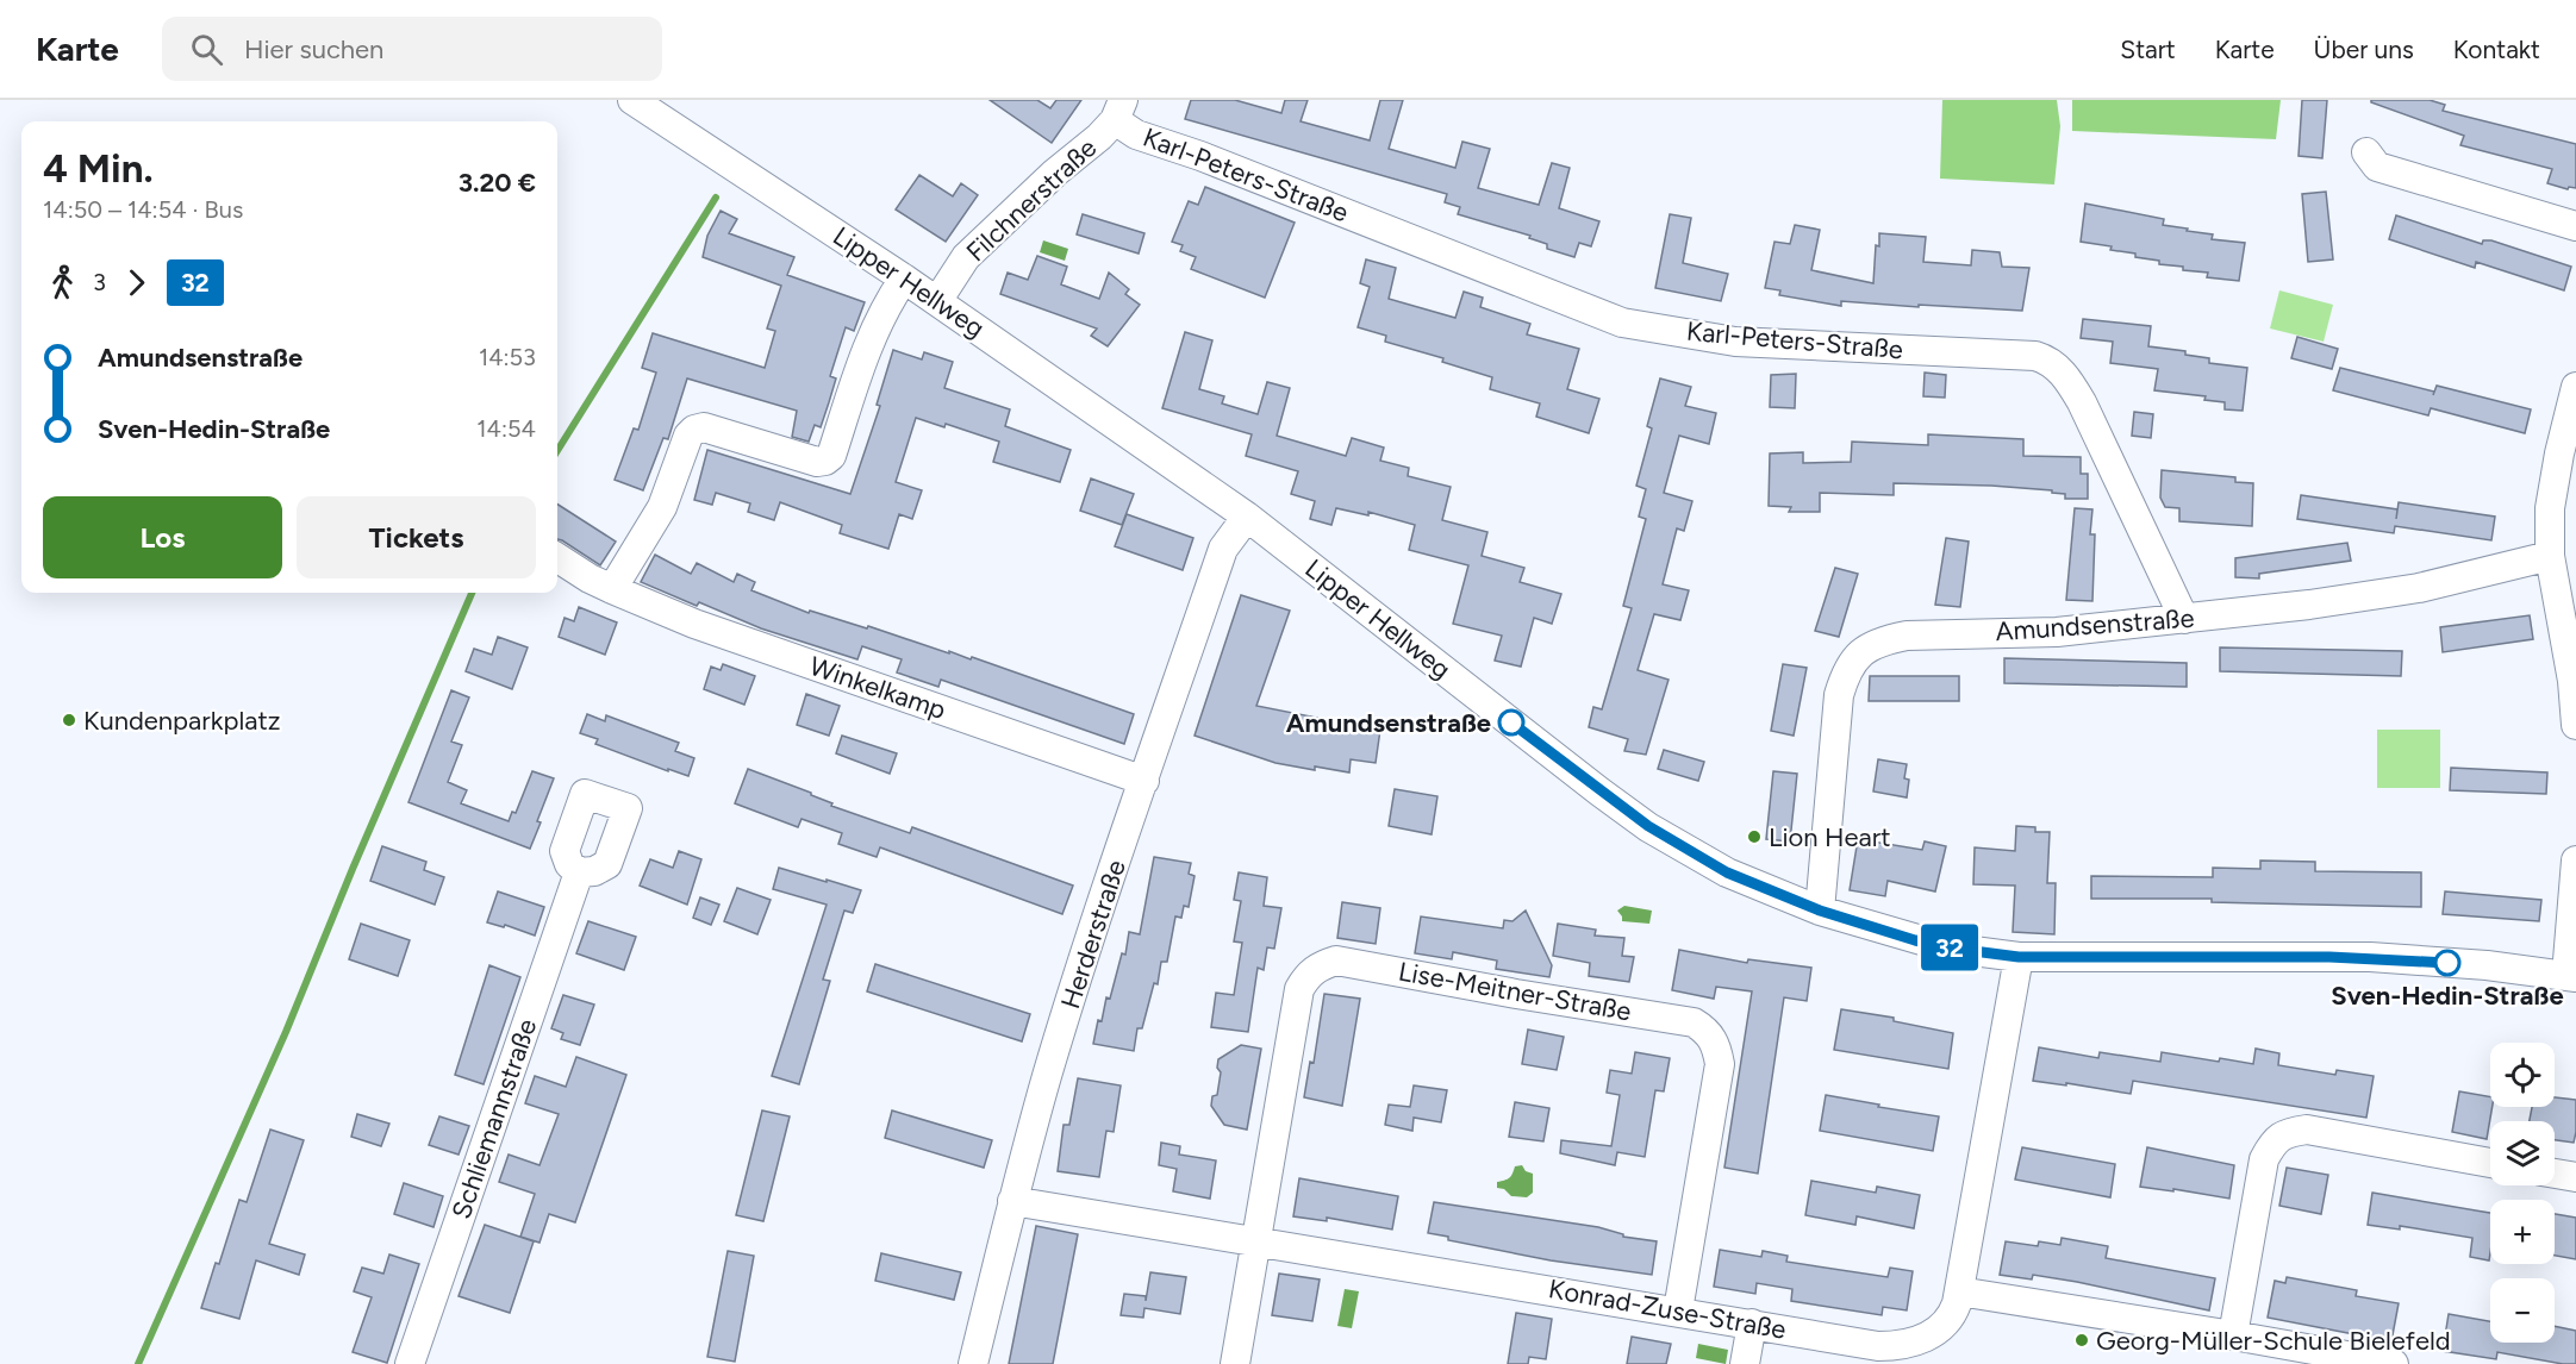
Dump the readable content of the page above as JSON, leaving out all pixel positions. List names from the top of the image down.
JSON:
{
  "streets": {
    "street": [
      "Karl-Peters-Straße",
      "Filchnerstraße",
      "Lipper Hellweg",
      "Amundsenstraße",
      "Winkelkamp",
      "Herderstraße",
      "Lise-Meitner-Straße",
      "Schliemannstraße",
      "Konrad-Zuse-Straße"
    ]
  },
  "crossings": [
    ["Karl-Peters-Straße", "Filchnerstraße"],
    ["Karl-Peters-Straße", "Amundsenstraße"],
    ["Filchnerstraße", "Lipper Hellweg"],
    ["Lipper Hellweg", "Amundsenstraße"],
    ["Lipper Hellweg", "Herderstraße"],
    ["Lipper Hellweg", "Konrad-Zuse-Straße"],
    ["Winkelkamp", "Herderstraße"],
    ["Herderstraße", "Konrad-Zuse-Straße"],
    ["Lise-Meitner-Straße", "Konrad-Zuse-Straße"]
  ],
  "places": [
    "Kundenparkplatz",
    "Amundsenstraße",
    "Lion Heart",
    "Sven-Hedin-Straße",
    "Georg-Müller-Schule Bielefeld"
  ],
  "lines": ["bus line 32"],
  "page": {
    "header": "Karte",
    "search": "Hier suchen",
    "nav": [
      "Start",
      "Karte",
      "Über uns",
      "Kontakt"
    ],
    "on_map": "32",
    "heading": ["4 Min.", "14:50 – 14:54 · Bus", "3.20 €"],
    "legs": ["3", "32"],
    "list": [
      {
        "name": "Amundsenstraße",
        "value": "14:53"
      },
      {
        "name": "Sven-Hedin-Straße",
        "value": "14:54"
      }
    ],
    "buttons": ["Los", "Tickets"],
    "map_buttons": ["+", "−"]
  }
}
